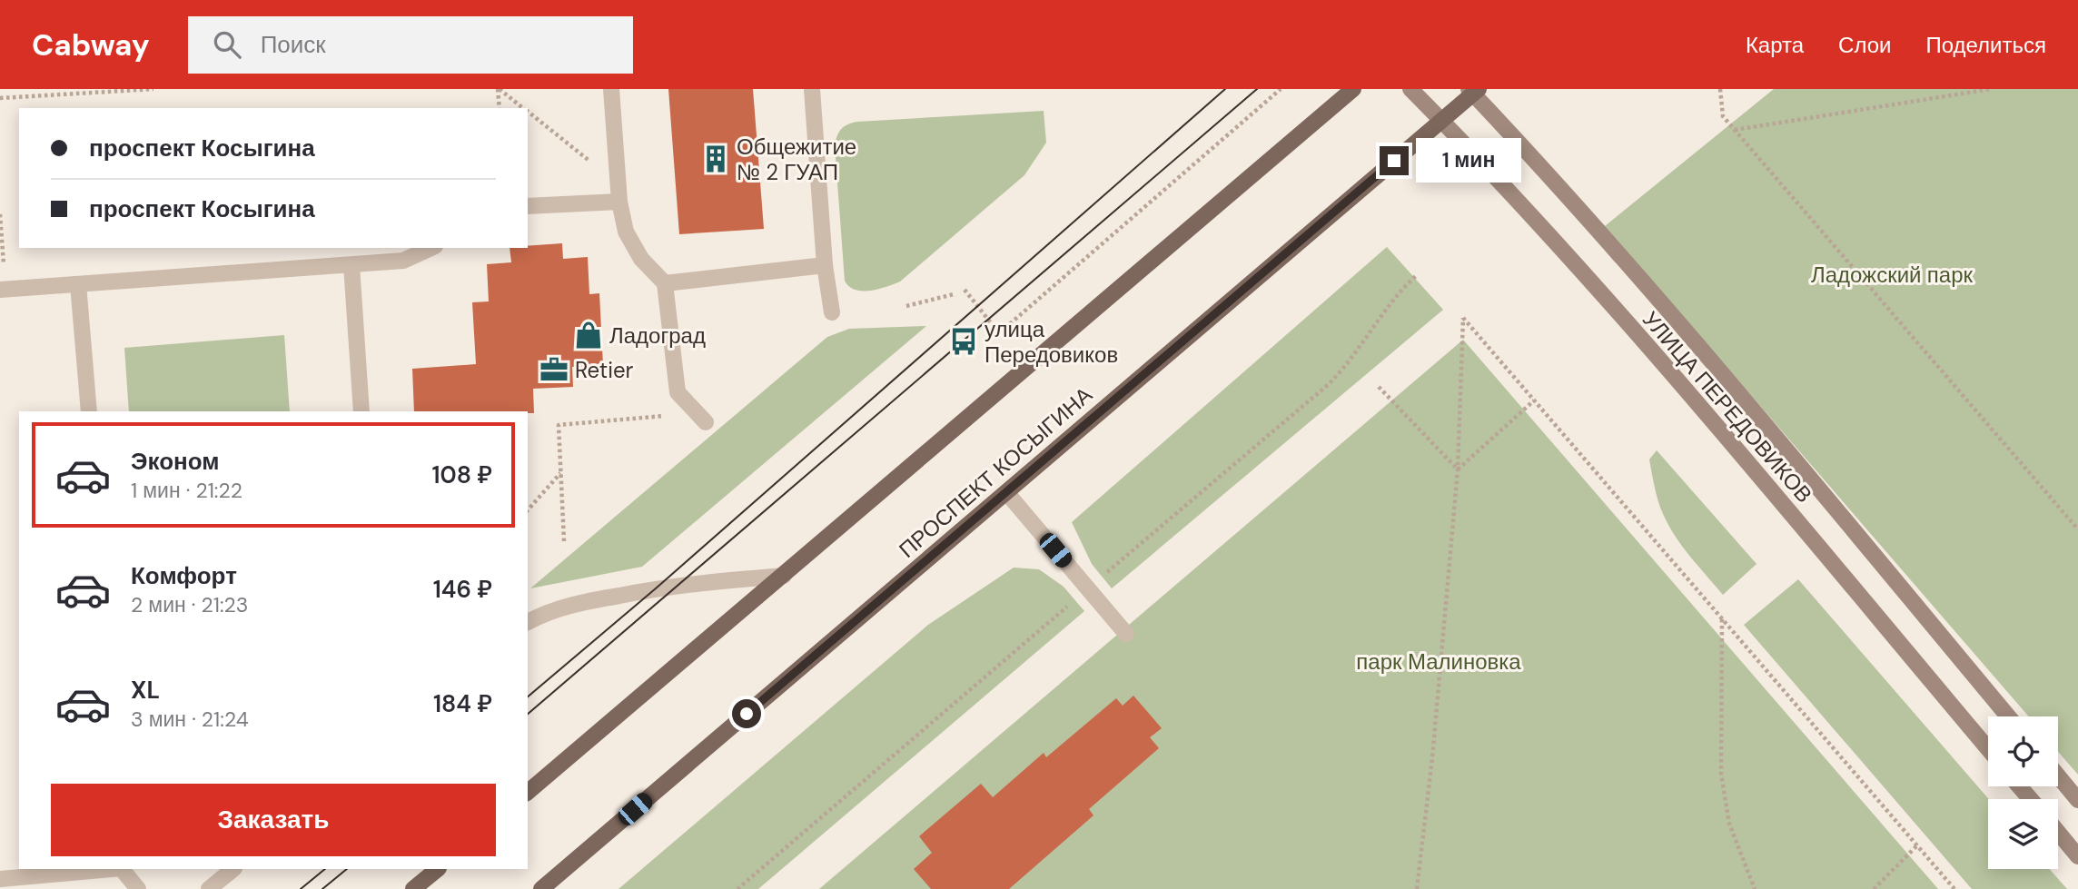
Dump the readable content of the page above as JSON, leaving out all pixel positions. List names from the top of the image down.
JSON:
{
  "streets": {
    "main road": ["УЛИЦА ПЕРЕДОВИКОВ", "ПРОСПЕКТ КОСЫГИНА"]
  },
  "crossings": [
    ["УЛИЦА ПЕРЕДОВИКОВ", "ПРОСПЕКТ КОСЫГИНА"]
  ],
  "parks": ["Ладожский парк", "парк Малиновка"],
  "places": {
    "building": ["Общежитие № 2 ГУАП"],
    "shop": ["Ладоград"],
    "bus stop": ["улица Передовиков"],
    "office": ["Retier"]
  },
  "page": {
    "header": "Cabway",
    "search": "Поиск",
    "nav": ["Карта", "Слои", "Поделиться"],
    "banner": ["проспект Косыгина", "проспект Косыгина"],
    "bubble": "1 мин",
    "list": [
      {
        "name": "Эконом",
        "note": "1 мин · 21:22",
        "value": "108 ₽"
      },
      {
        "name": "Комфорт",
        "note": "2 мин · 21:23",
        "value": "146 ₽"
      },
      {
        "name": "XL",
        "note": "3 мин · 21:24",
        "value": "184 ₽"
      }
    ],
    "buttons": "Заказать"
  }
}
